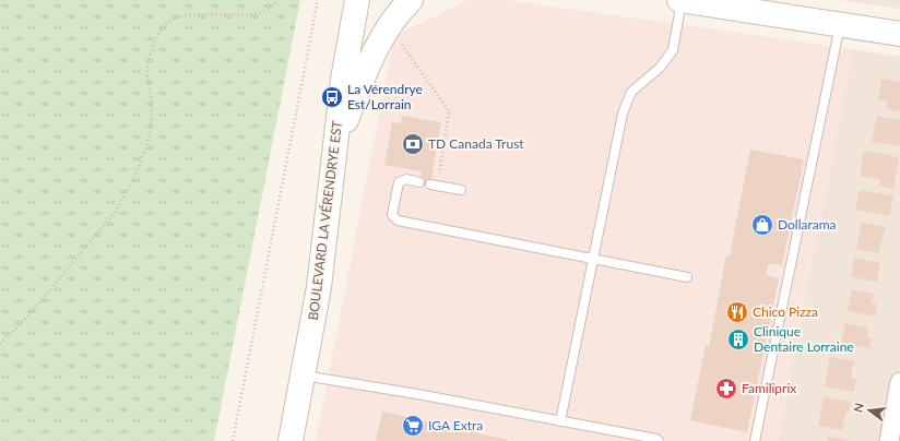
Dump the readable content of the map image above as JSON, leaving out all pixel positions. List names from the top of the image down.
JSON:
{
  "streets": {
    "street": ["BOULEVARD LA VÉRENDRYE EST"]
  },
  "places": {
    "bus stop": ["La Vérendrye Est/Lorrain"],
    "bank": ["TD Canada Trust"],
    "shop": ["Dollarama"],
    "restaurant": ["Chico Pizza"],
    "building": ["Clinique Dentaire Lorraine"],
    "pharmacy": ["Familiprix"],
    "supermarket": ["IGA Extra"]
  },
  "north": "left"
}
